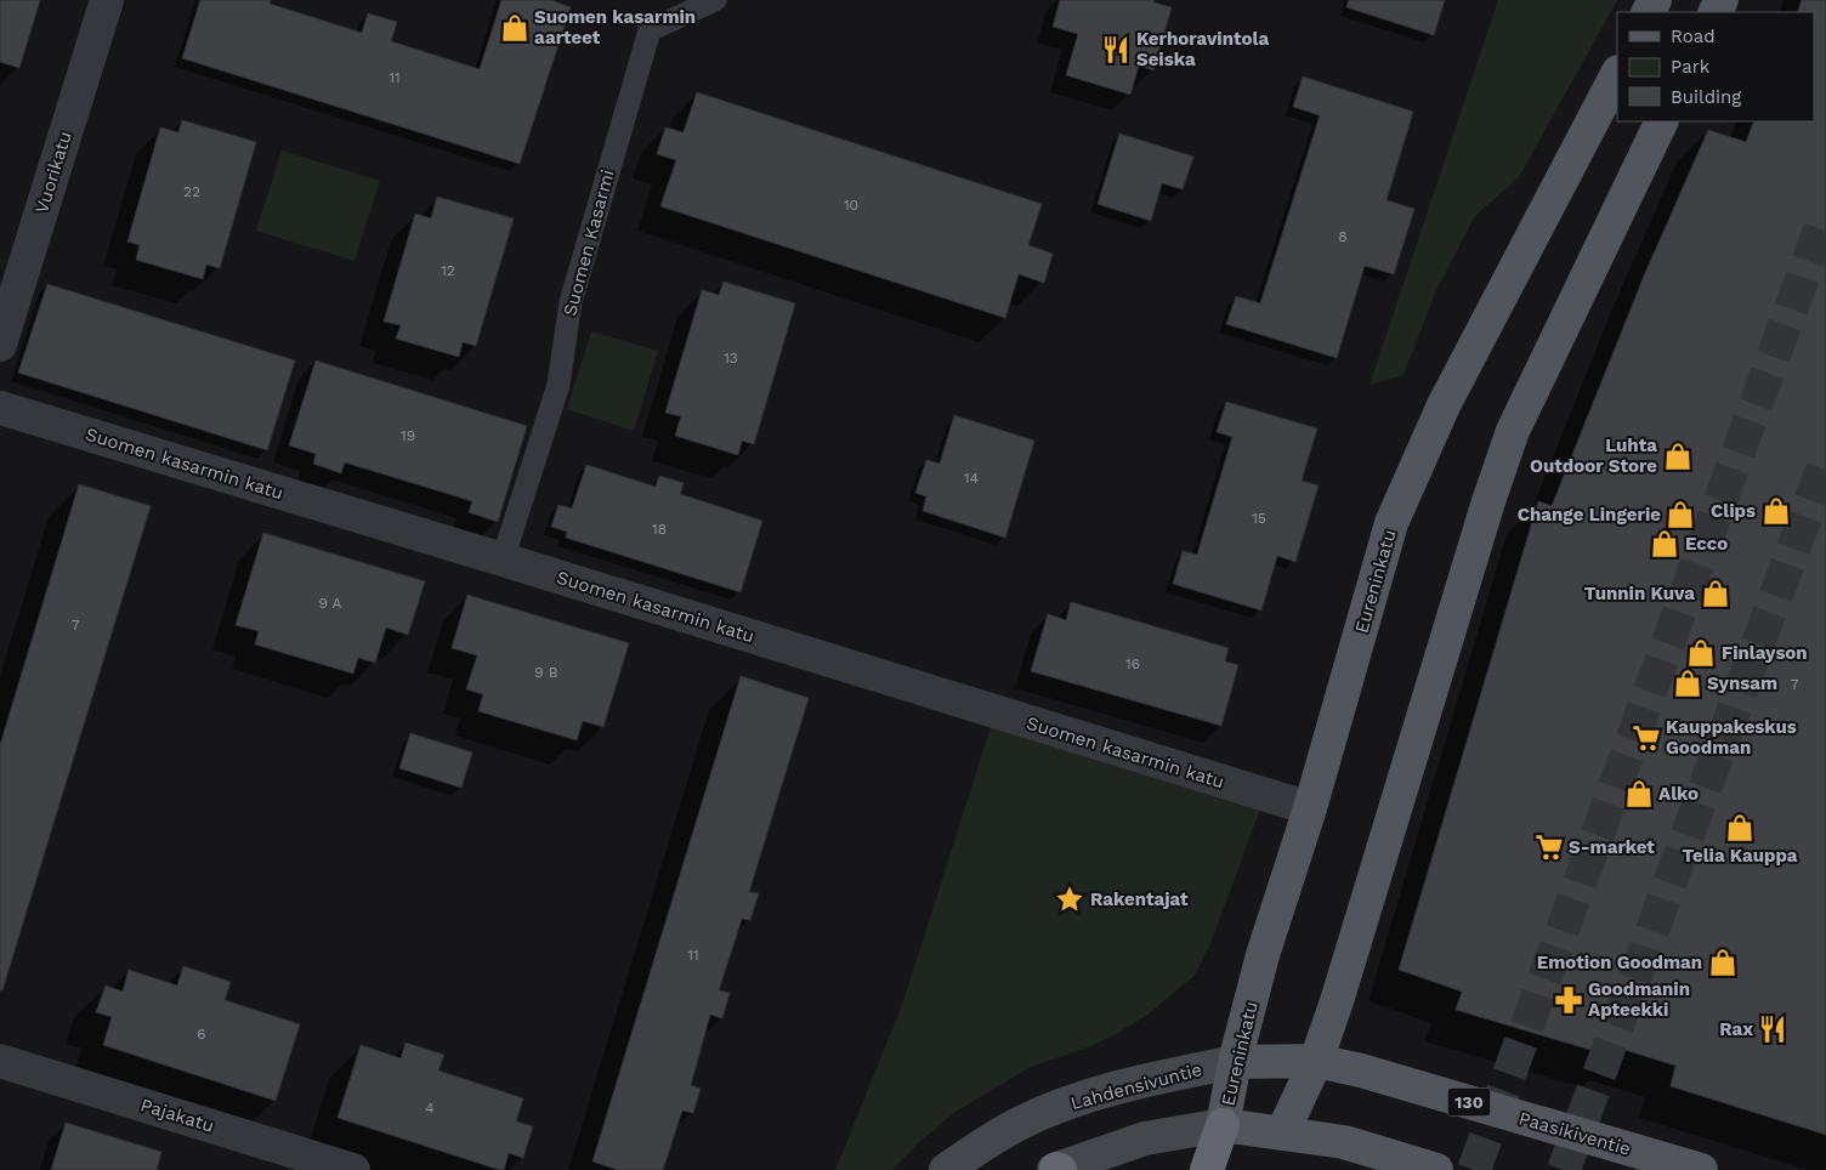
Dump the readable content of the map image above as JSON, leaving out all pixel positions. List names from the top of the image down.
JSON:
{
  "streets": {
    "main road": [
      "Eureninkatu",
      "Lahdensivuntie",
      "130",
      "Paasikiventie"
    ],
    "street": ["Vuorikatu", "Suomen kasarmin katu", "Pajakatu"],
    "lane": ["Suomen Kasarmi"]
  },
  "crossings": [
    ["Suomen Kasarmi", "Suomen kasarmin katu"],
    ["Suomen kasarmin katu", "Eureninkatu"],
    ["Eureninkatu", "Lahdensivuntie"],
    ["Eureninkatu", "Paasikiventie"],
    ["Lahdensivuntie", "Paasikiventie"]
  ],
  "places": {
    "shop": [
      "Suomen kasarmin aarteet",
      "Luhta Outdoor Store",
      "Clips",
      "Change Lingerie",
      "Ecco",
      "Tunnin Kuva",
      "Finlayson",
      "Synsam",
      "Alko",
      "Telia Kauppa",
      "Emotion Goodman"
    ],
    "restaurant": ["Kerhoravintola Seiska", "Rax"],
    "supermarket": ["Kauppakeskus Goodman", "S-market"],
    "place": ["Rakentajat"],
    "pharmacy": ["Goodmanin Apteekki"]
  },
  "house_numbers": [
    "11",
    "22",
    "10",
    "8",
    "12",
    "13",
    "19",
    "14",
    "15",
    "18",
    "9 A",
    "7",
    "16",
    "9 B",
    "7",
    "11",
    "6",
    "4"
  ],
  "legend": ["Road", "Park", "Building"]
}
